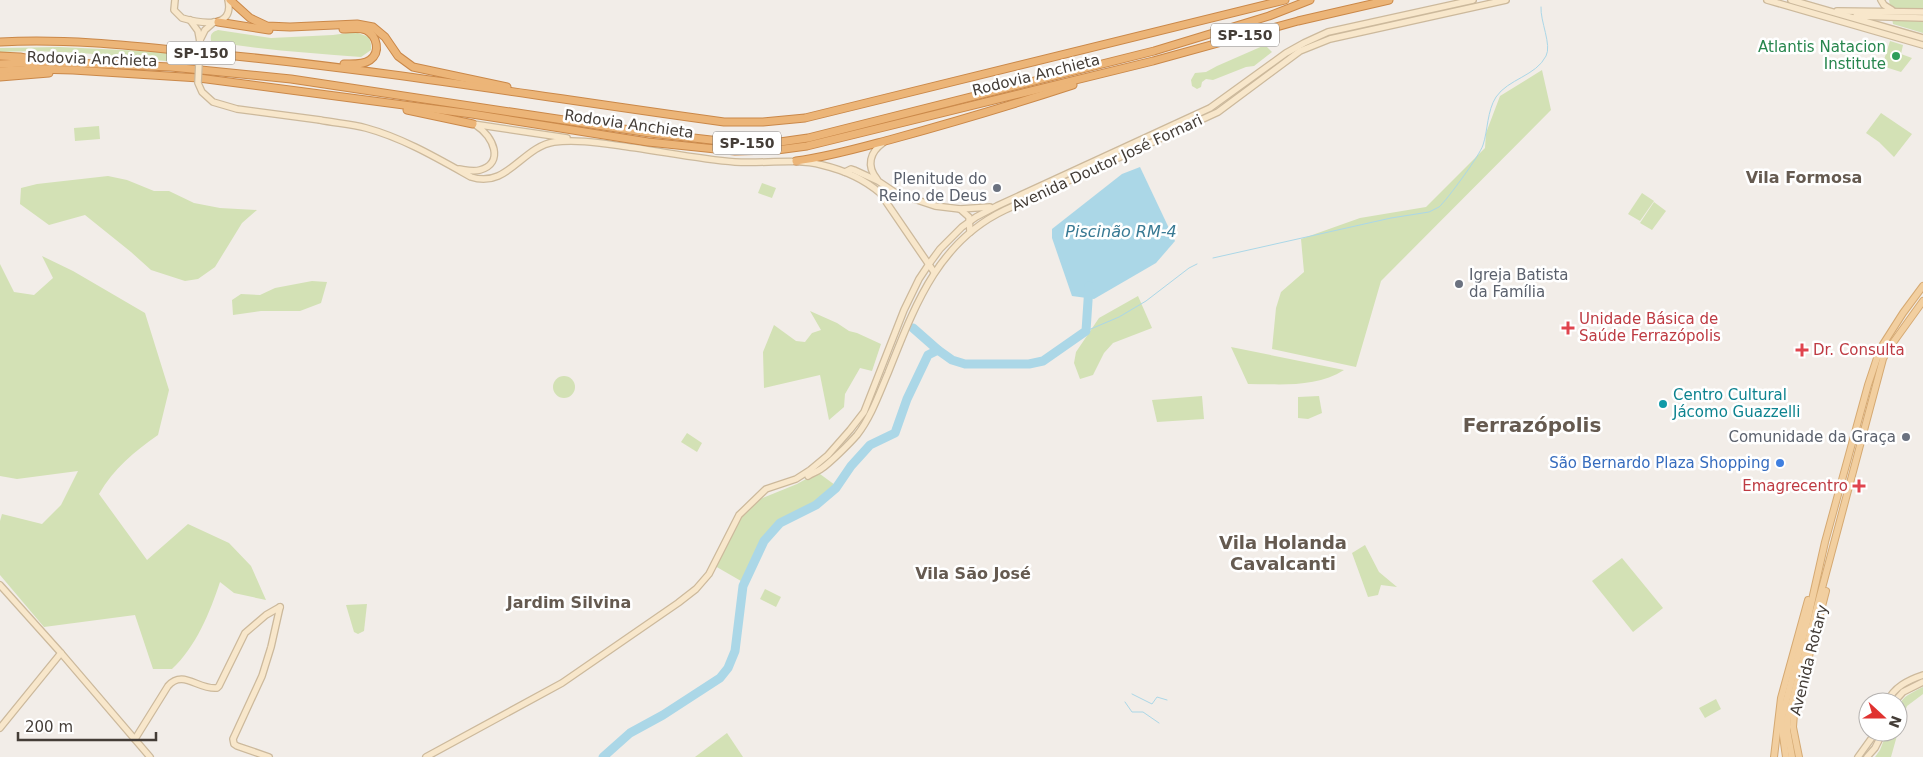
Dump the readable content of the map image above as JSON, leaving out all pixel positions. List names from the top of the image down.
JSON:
{
  "streets": {
    "highway": ["SP-150", "Rodovia Anchieta"],
    "main road": ["Avenida Doutor José Fornari", "Avenida Rotary"]
  },
  "districts": [
    "Vila Formosa",
    "Ferrazópolis",
    "Vila Holanda Cavalcanti",
    "Vila São José",
    "Jardim Silvina"
  ],
  "water": ["Piscinão RM-4"],
  "places": {
    "other": [
      "Atlantis Natacion Institute",
      "Plenitude do Reino de Deus",
      "Igreja Batista da Família",
      "Centro Cultural Jácomo Guazzelli",
      "Comunidade da Graça",
      "São Bernardo Plaza Shopping"
    ],
    "health": ["Unidade Básica de Saúde Ferrazópolis", "Dr. Consulta", "Emagrecentro"]
  },
  "scale_bar": "200 m",
  "north": "right"
}
